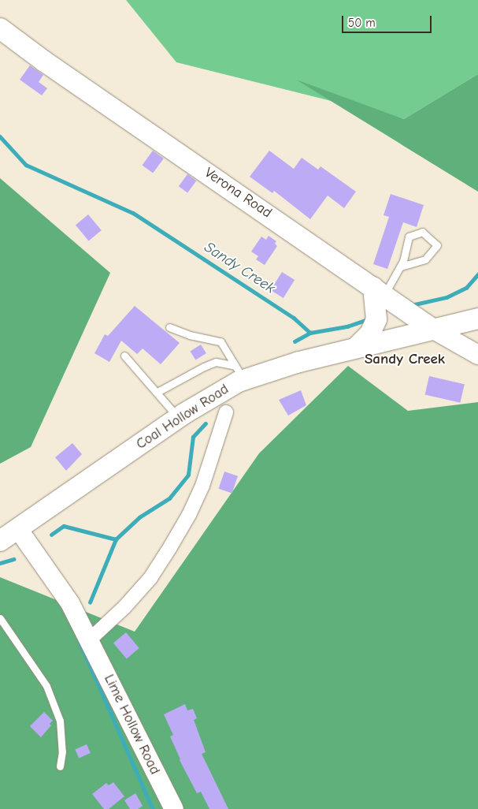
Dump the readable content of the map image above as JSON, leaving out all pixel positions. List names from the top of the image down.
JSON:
{
  "streets": {
    "main road": ["Verona Road", "Coal Hollow Road"],
    "street": ["Lime Hollow Road"]
  },
  "crossings": [
    ["Verona Road", "Coal Hollow Road"],
    ["Coal Hollow Road", "Lime Hollow Road"]
  ],
  "districts": ["Sandy Creek"],
  "water": ["Sandy Creek"],
  "scale_bar": "50 m"
}
